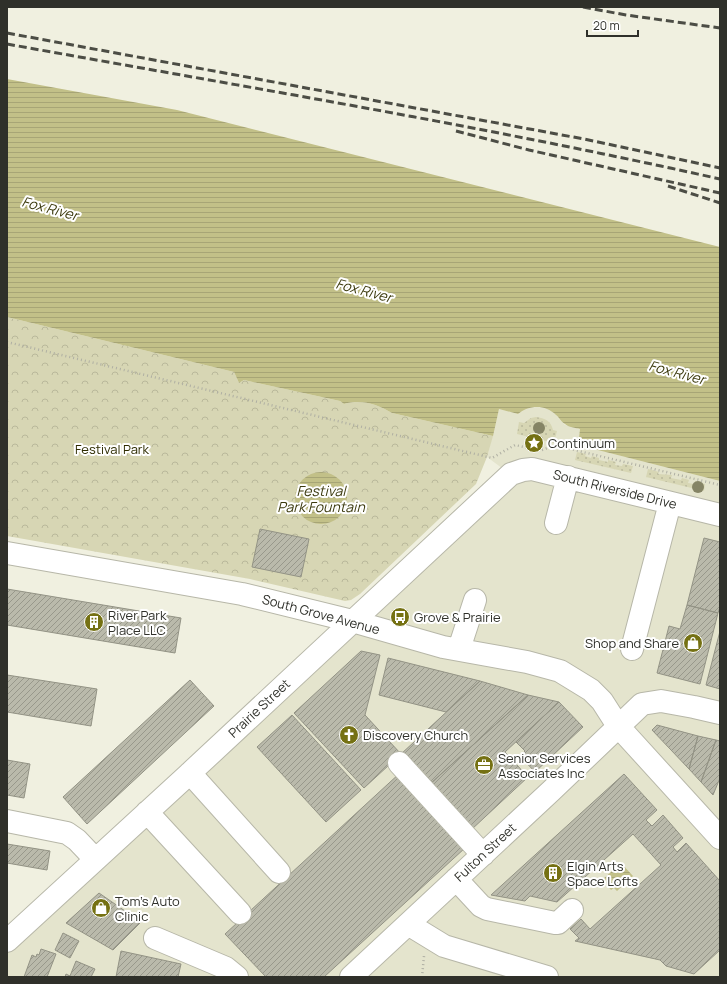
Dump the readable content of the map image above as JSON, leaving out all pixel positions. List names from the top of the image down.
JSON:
{
  "streets": {
    "street": [
      "South Riverside Drive",
      "South Grove Avenue",
      "Prairie Street",
      "Fulton Street"
    ]
  },
  "crossings": [
    ["South Riverside Drive", "Prairie Street"],
    ["South Grove Avenue", "Prairie Street"],
    ["South Grove Avenue", "Fulton Street"]
  ],
  "water": ["Fox River", "Festival Park Fountain"],
  "parks": ["Festival Park"],
  "places": {
    "place": ["Continuum"],
    "bus stop": ["Grove & Prairie"],
    "building": ["River Park Place LLC", "Elgin Arts Space Lofts"],
    "shop": ["Shop and Share", "Tom's Auto Clinic"],
    "church": ["Discovery Church"],
    "office": ["Senior Services Associates Inc"]
  },
  "scale_bar": "20 m"
}
